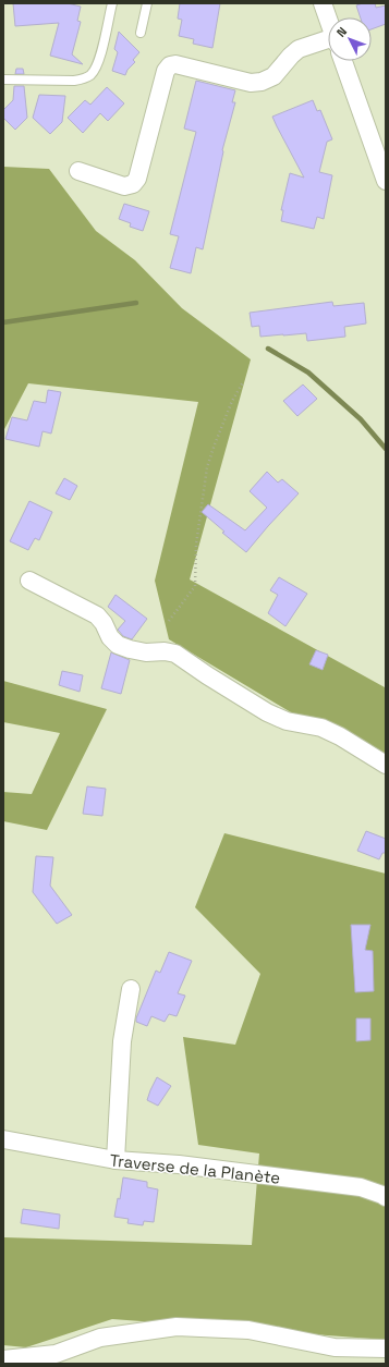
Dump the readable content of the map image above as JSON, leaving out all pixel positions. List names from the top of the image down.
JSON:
{
  "streets": {
    "street": ["Traverse de la Planète"]
  },
  "north": "top left"
}
